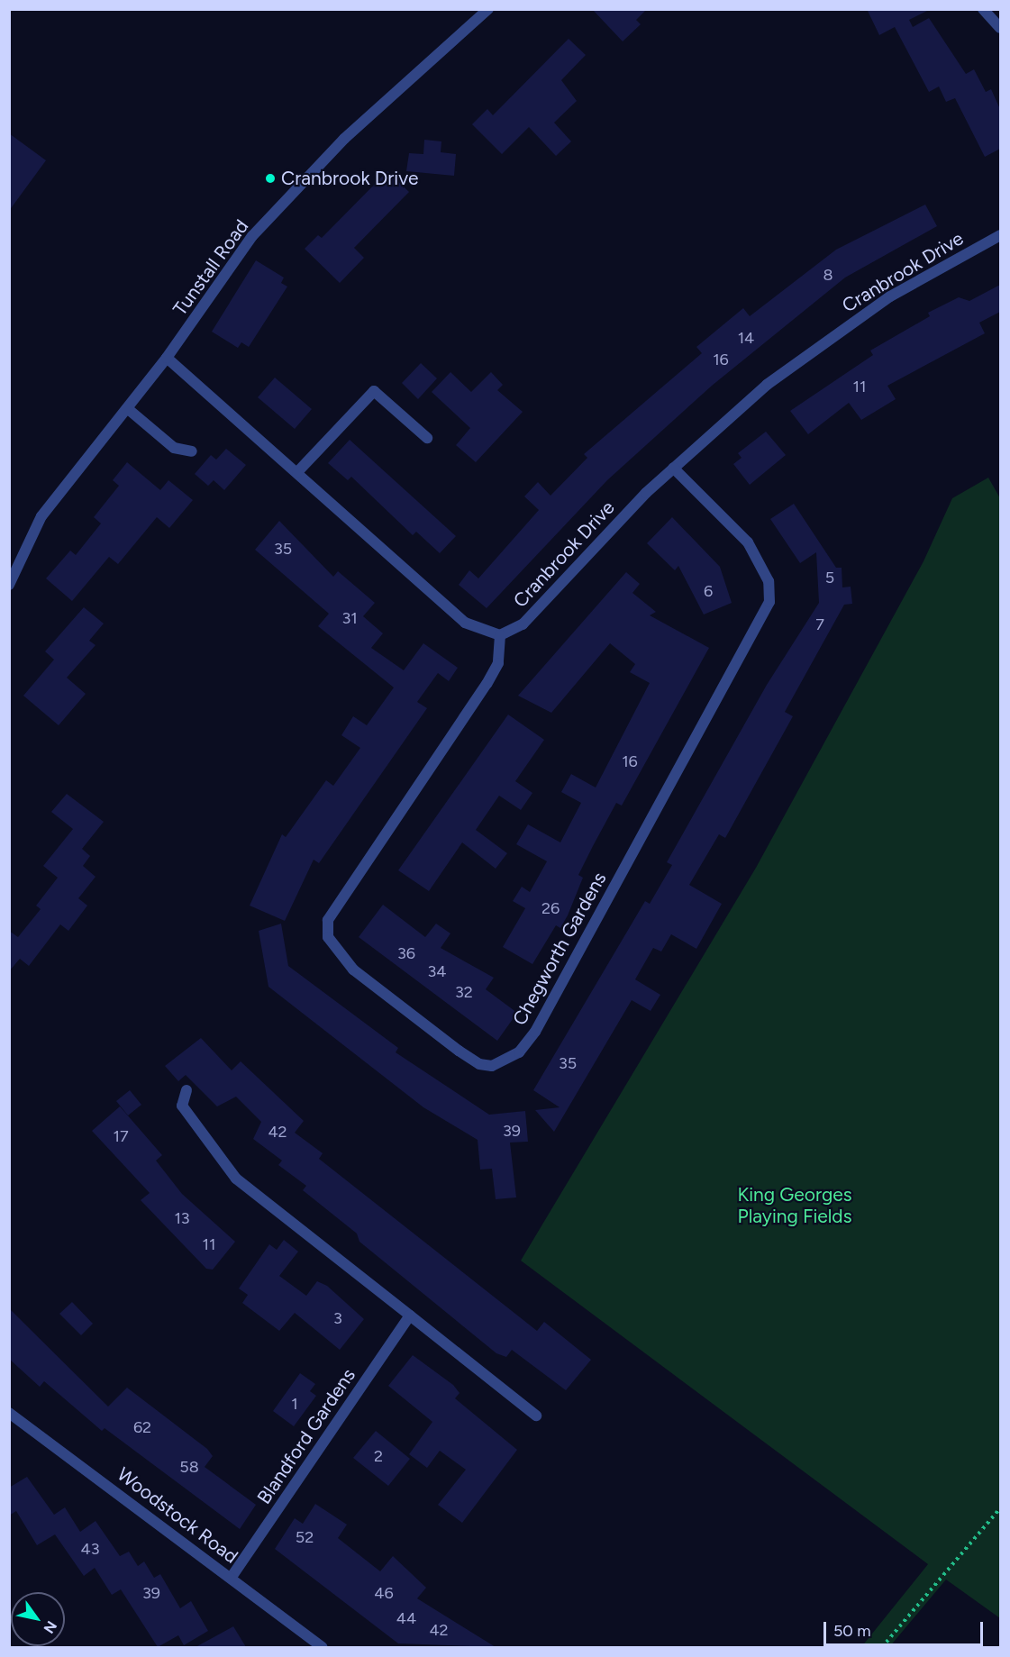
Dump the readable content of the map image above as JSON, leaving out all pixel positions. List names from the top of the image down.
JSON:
{
  "streets": {
    "street": [
      "Tunstall Road",
      "Cranbrook Drive",
      "Chegworth Gardens",
      "Blandford Gardens",
      "Woodstock Road"
    ]
  },
  "crossings": [
    ["Cranbrook Drive", "Chegworth Gardens"],
    ["Blandford Gardens", "Woodstock Road"]
  ],
  "parks": ["King Georges Playing Fields"],
  "places": ["Cranbrook Drive"],
  "house_numbers": [
    "8",
    "14",
    "16",
    "11",
    "35",
    "5",
    "6",
    "31",
    "7",
    "16",
    "26",
    "36",
    "34",
    "32",
    "35",
    "39",
    "42",
    "17",
    "13",
    "11",
    "3",
    "1",
    "62",
    "2",
    "58",
    "52",
    "43",
    "39",
    "46",
    "44",
    "42"
  ],
  "scale_bar": "50 m",
  "north": "bottom right"
}
